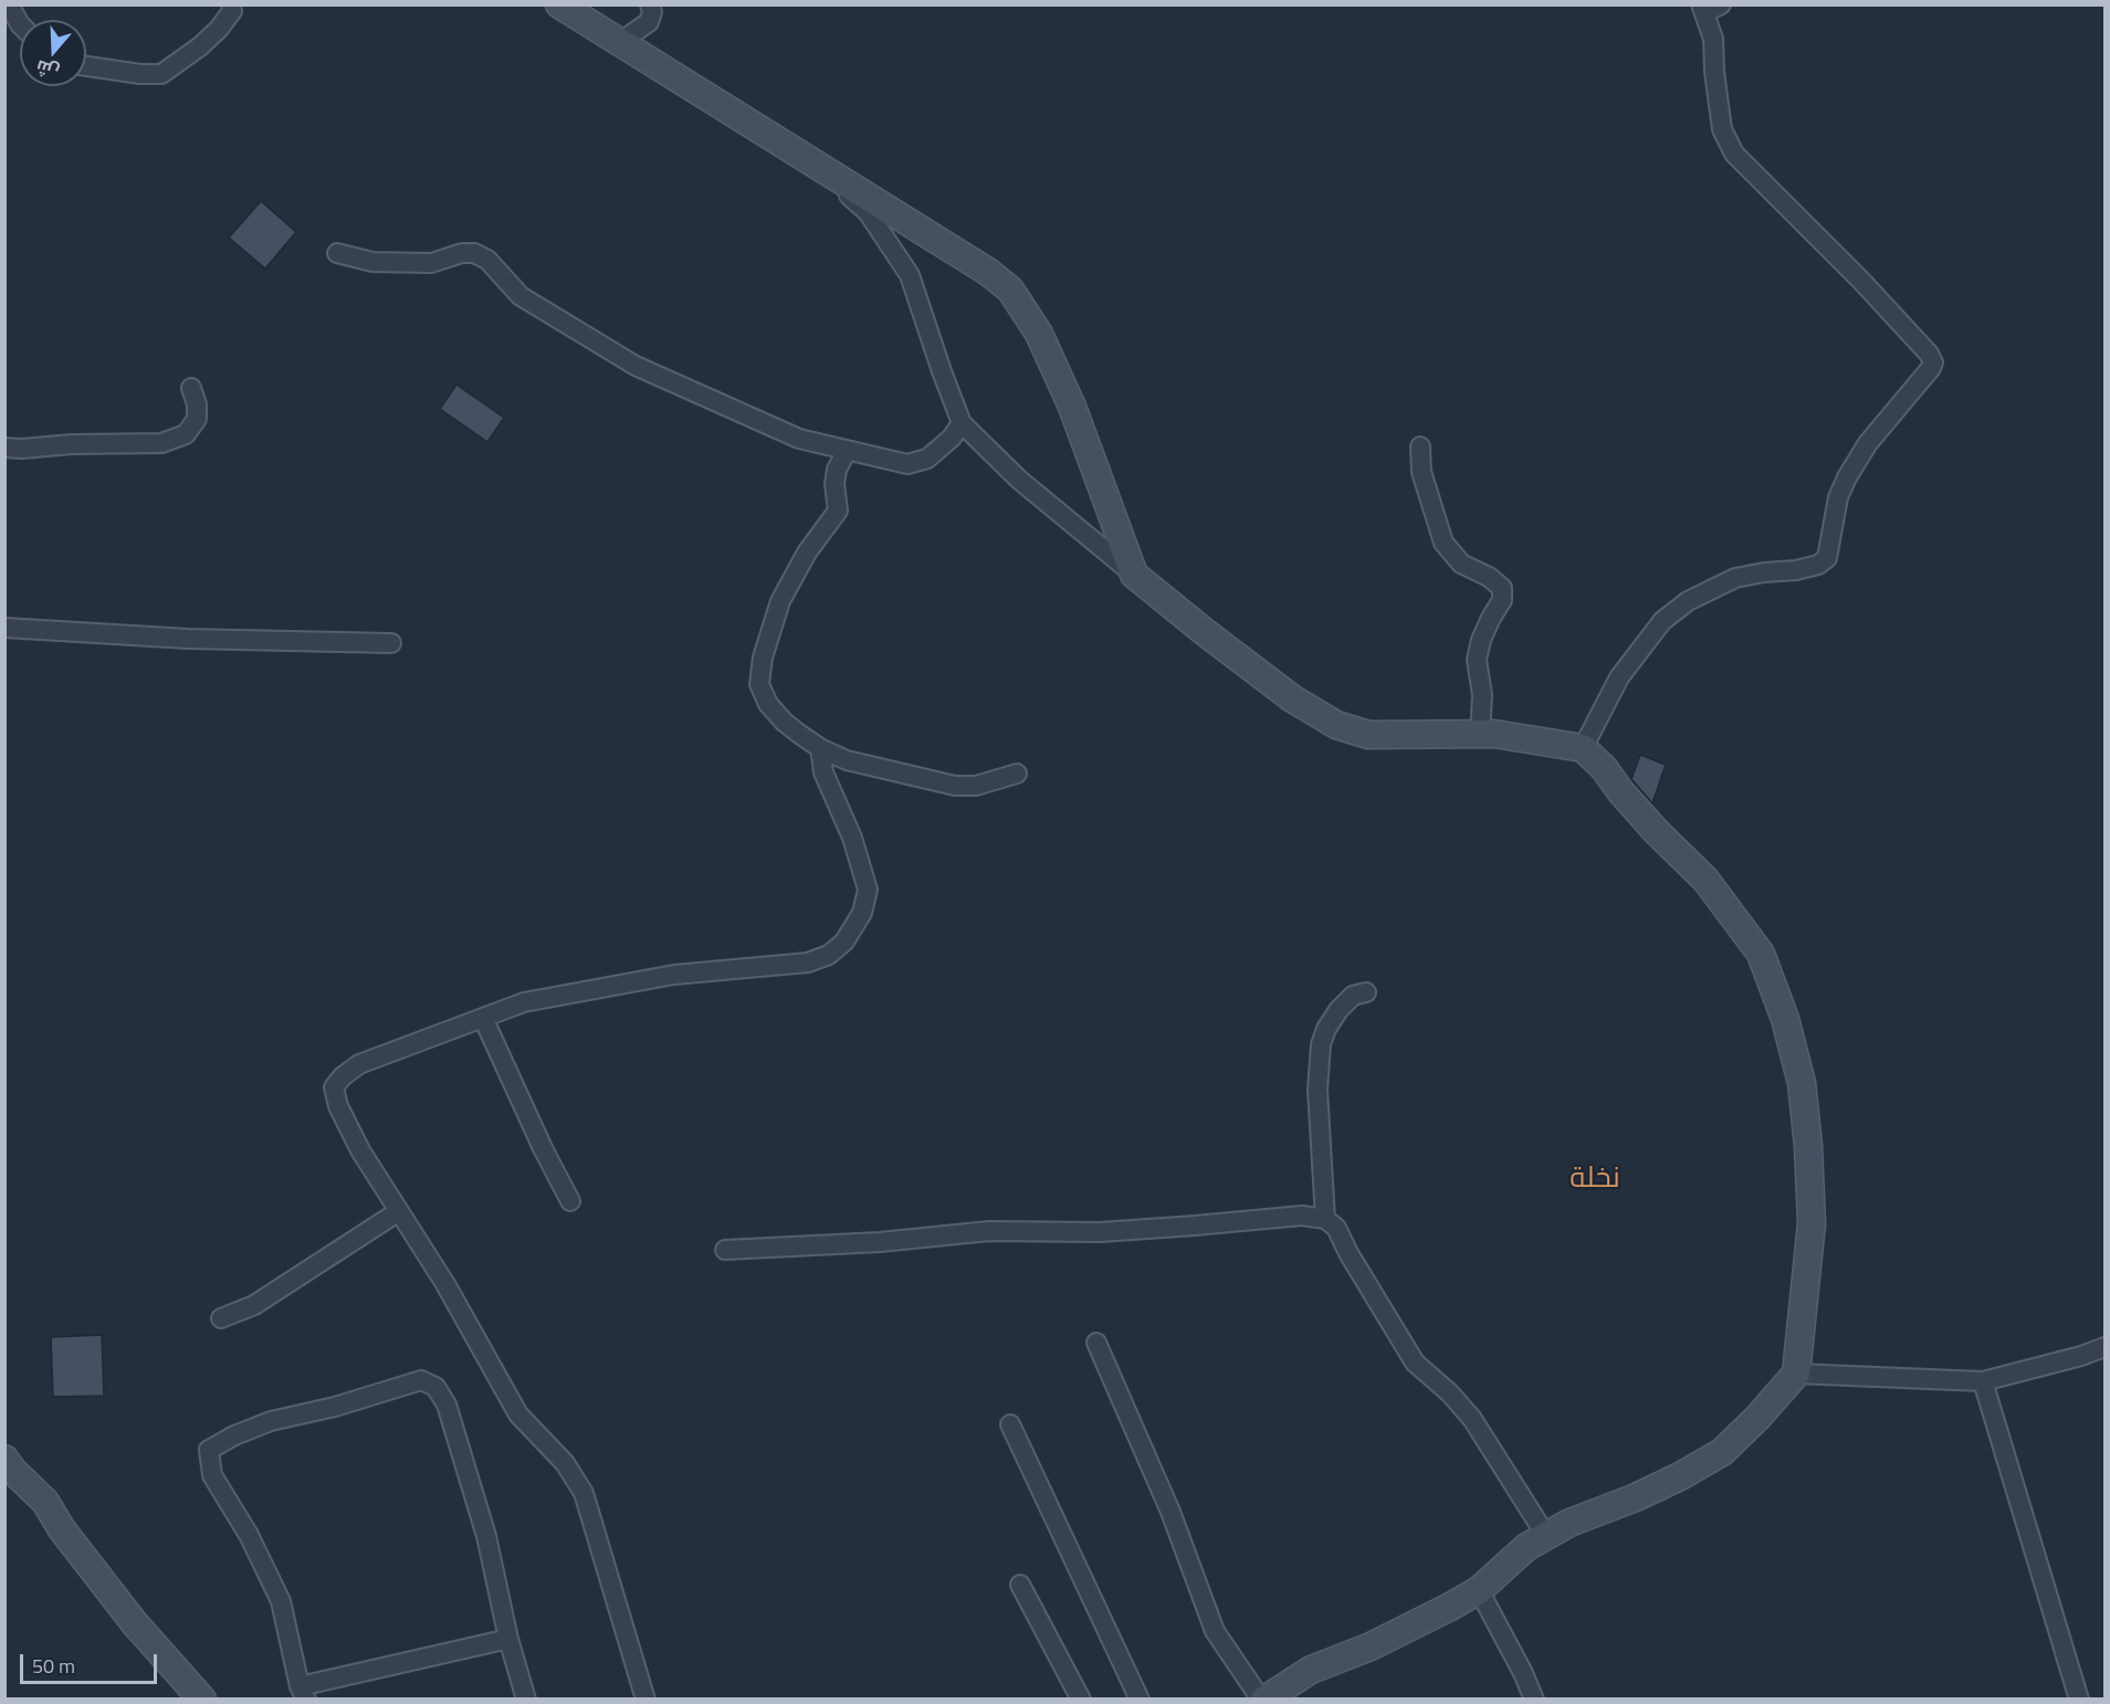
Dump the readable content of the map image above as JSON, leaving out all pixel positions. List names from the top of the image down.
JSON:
{
  "districts": ["نخلة"],
  "scale_bar": "50 m",
  "north": "bottom"
}
